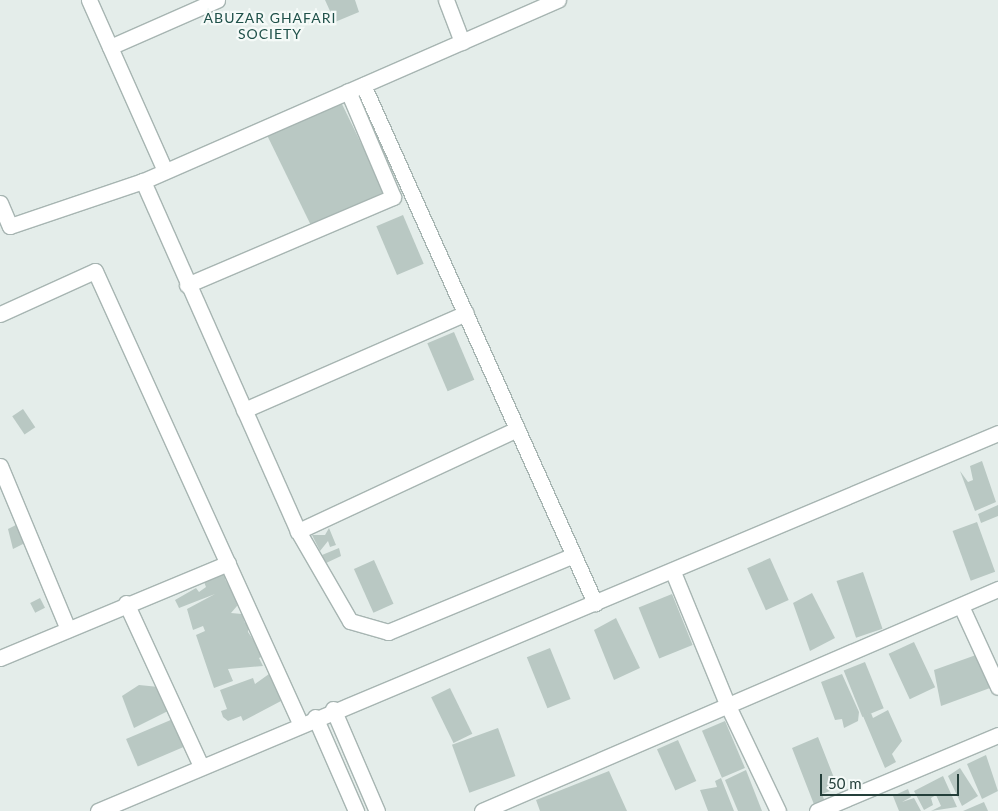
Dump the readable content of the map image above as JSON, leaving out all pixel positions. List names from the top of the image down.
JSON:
{
  "districts": ["ABUZAR GHAFARI SOCIETY"],
  "scale_bar": "50 m"
}
